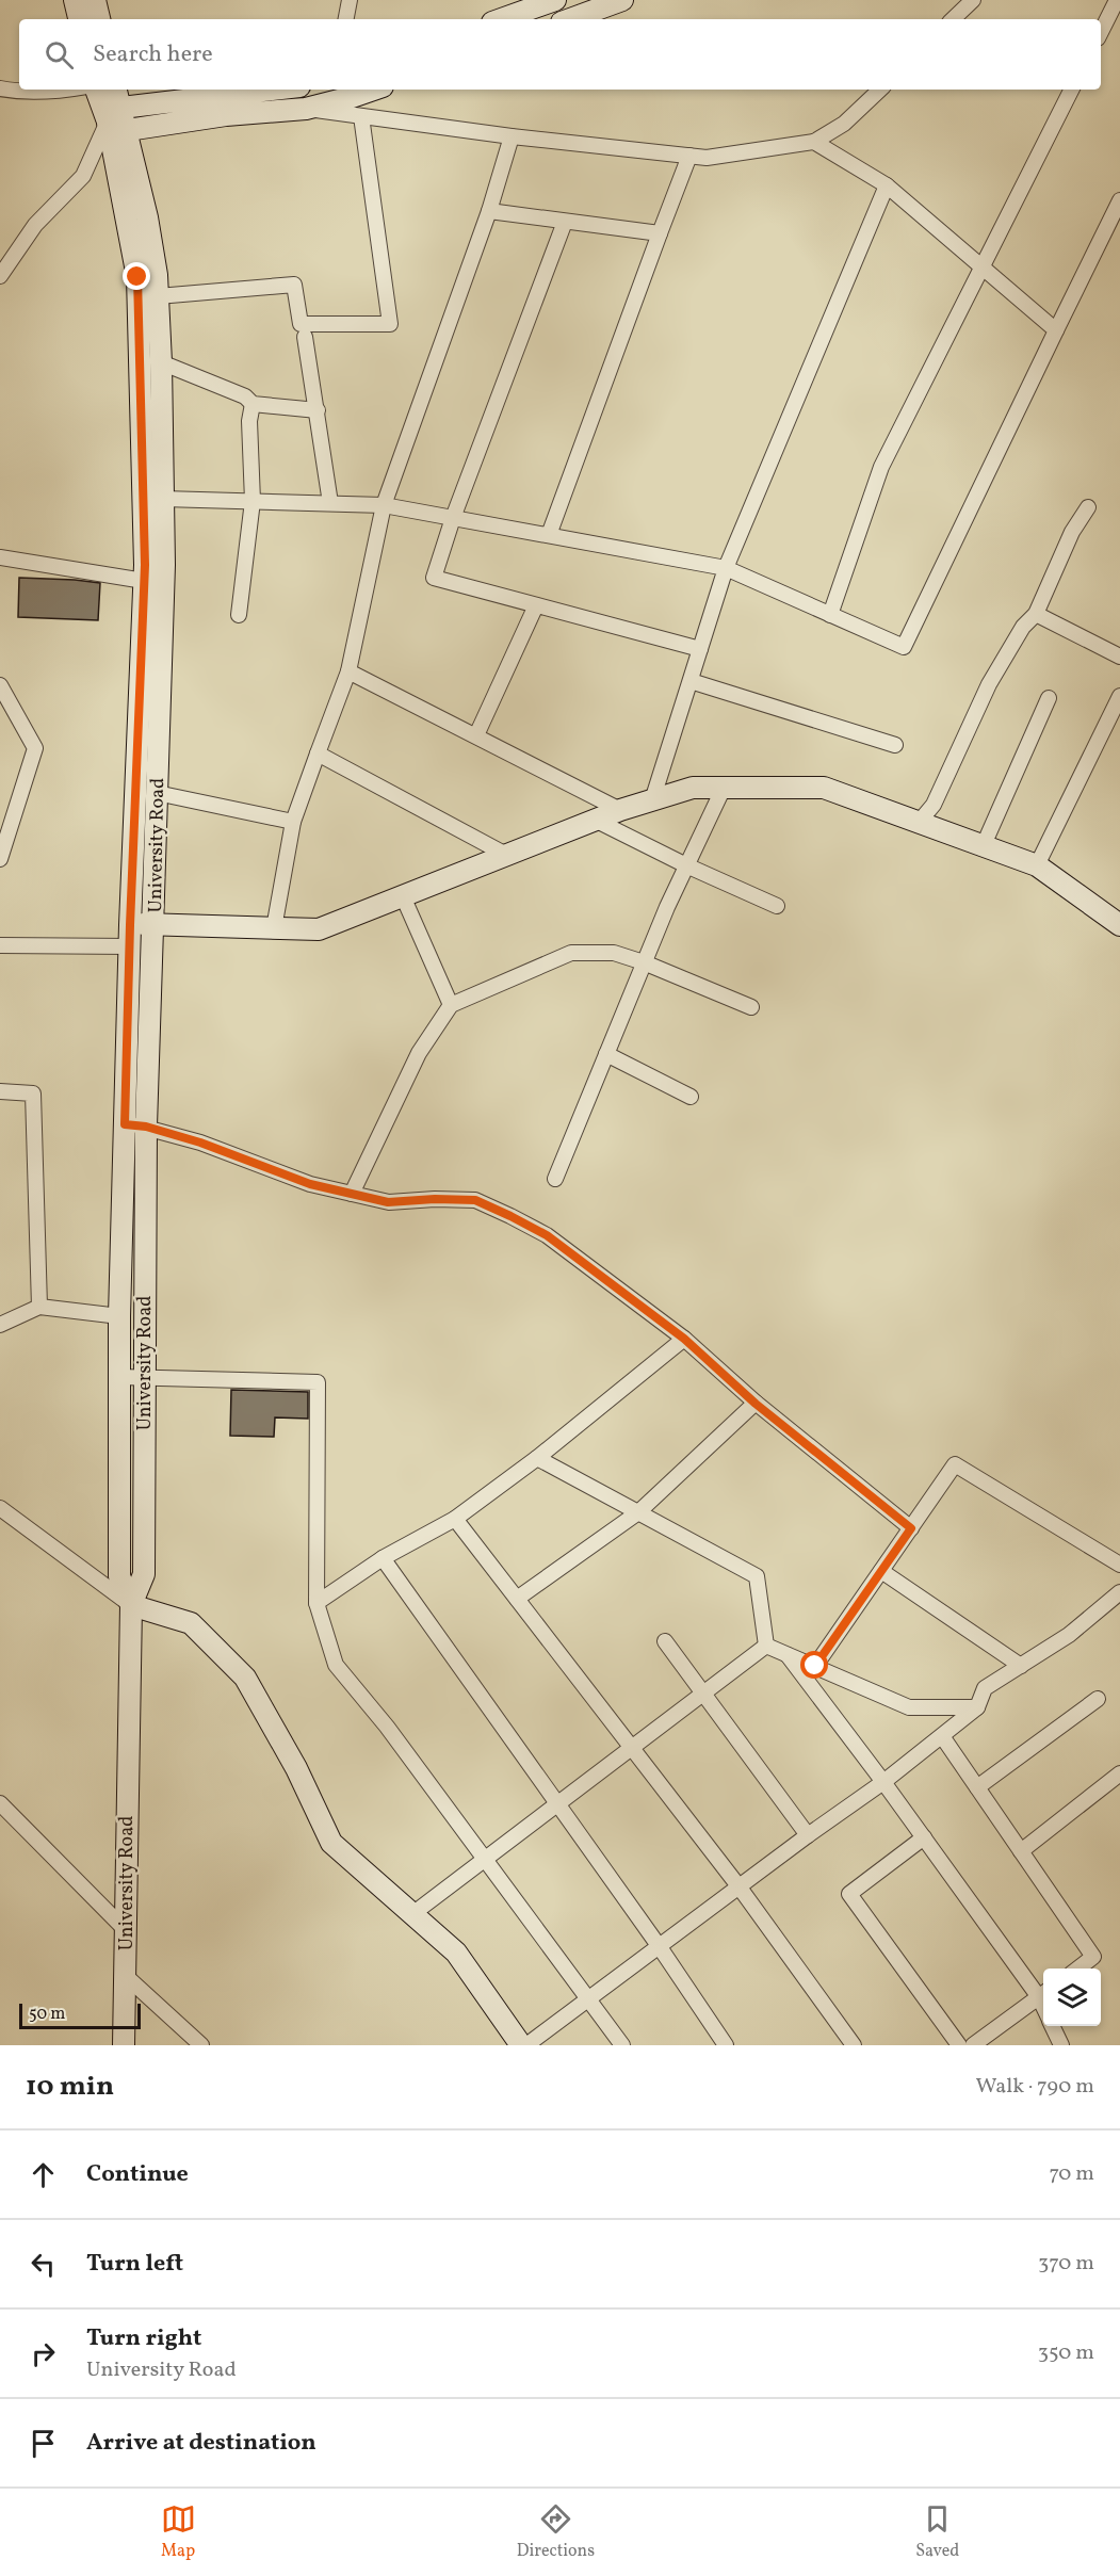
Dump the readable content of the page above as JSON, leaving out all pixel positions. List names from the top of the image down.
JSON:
{
  "streets": {
    "street": ["University Road"]
  },
  "scale_bar": "50 m",
  "page": {
    "search": "Search here",
    "scale": "50 m",
    "heading": ["10 min", "Walk · 790 m"],
    "list": [
      ["Continue", "70 m"],
      ["Turn left", "370 m"],
      ["Turn right", "University Road", "350 m"],
      "Arrive at destination"
    ],
    "nav": ["Map", "Directions", "Saved"]
  }
}
